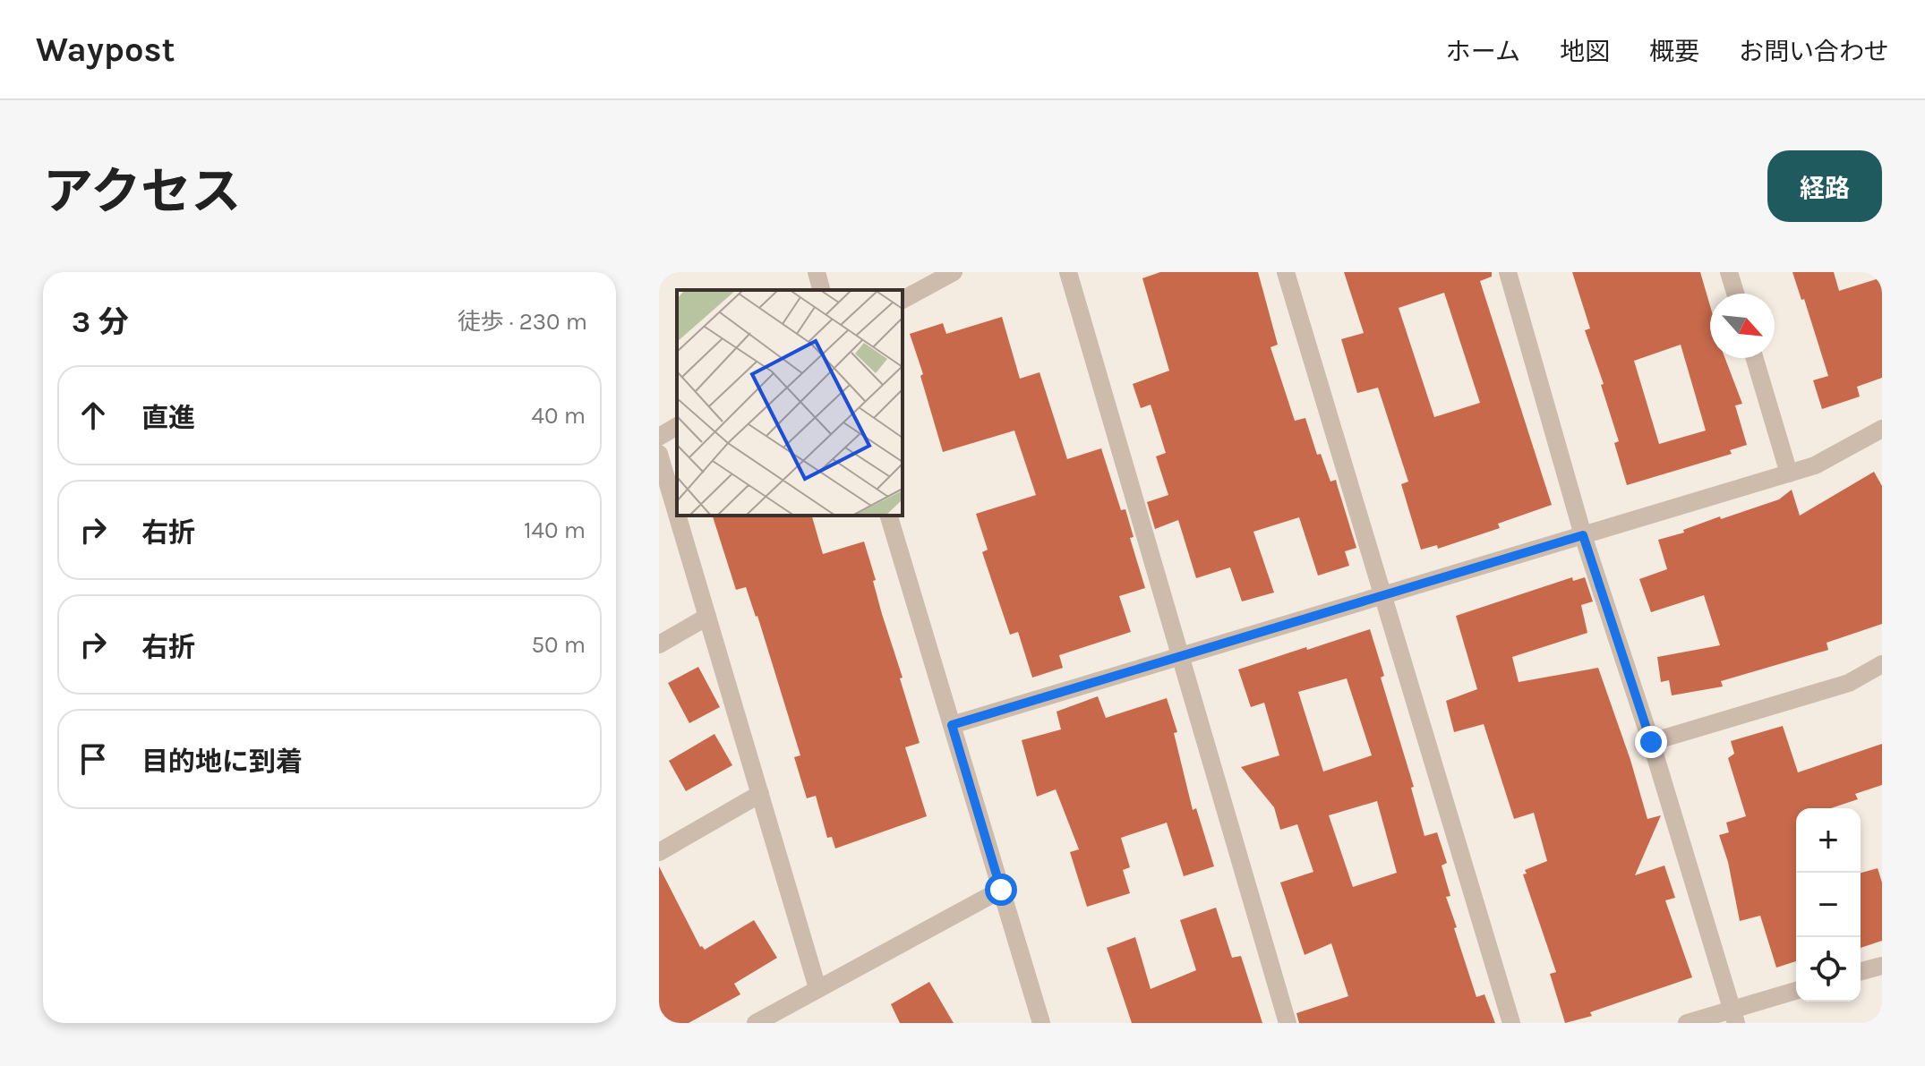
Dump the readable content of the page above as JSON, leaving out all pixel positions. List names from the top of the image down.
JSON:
{
  "north": "bottom right",
  "page": {
    "header": "Waypost",
    "nav": [
      "ホーム",
      "地図",
      "概要",
      "お問い合わせ"
    ],
    "title": "アクセス",
    "buttons": "経路",
    "heading": ["3 分", "徒歩 · 230 m"],
    "list": [
      ["直進", "40 m"],
      ["右折", "140 m"],
      ["右折", "50 m"],
      "目的地に到着"
    ],
    "map_buttons": ["+", "−"]
  }
}
